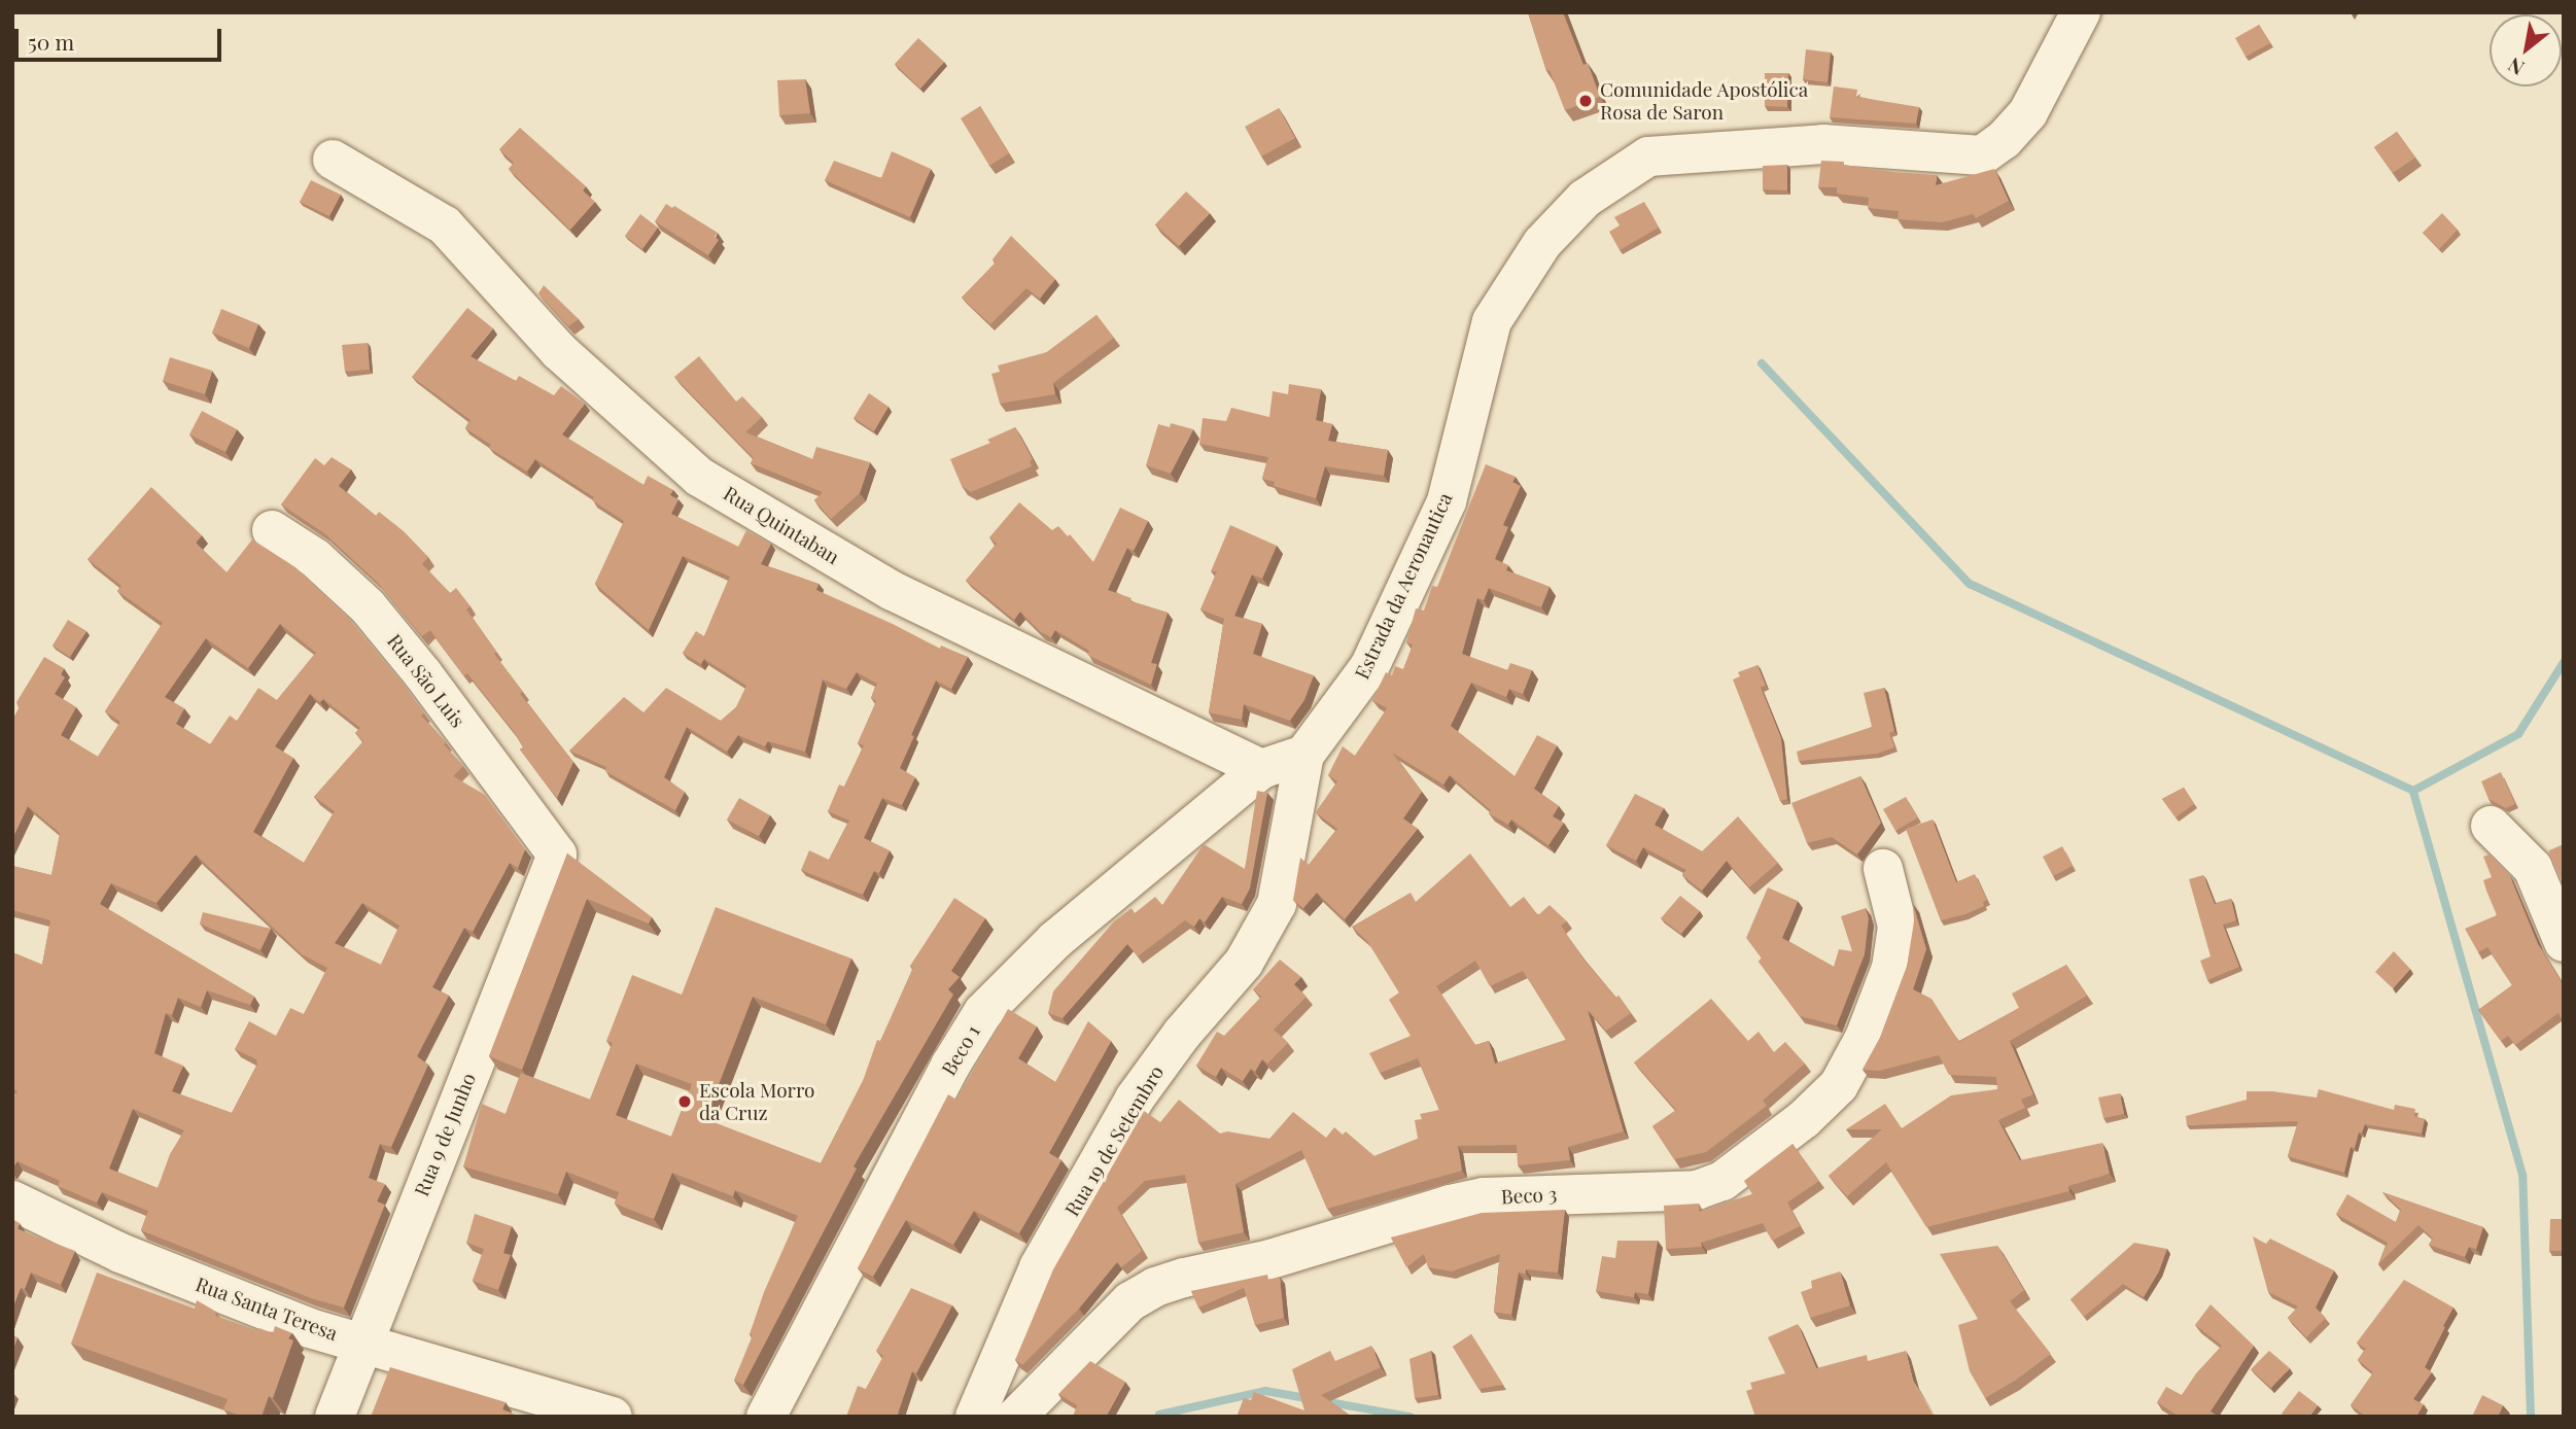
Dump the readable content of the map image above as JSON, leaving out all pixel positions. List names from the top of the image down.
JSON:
{
  "streets": {
    "street": [
      "Rua Quintaban",
      "Estrada da Aeronautica",
      "Rua São Luis",
      "Beco 1",
      "Rua 9 de Junho",
      "Rua 19 de Setembro",
      "Beco 3",
      "Rua Santa Teresa"
    ]
  },
  "crossings": [
    ["Rua Quintaban", "Beco 1"],
    ["Estrada da Aeronautica", "Rua 19 de Setembro"],
    ["Rua São Luis", "Rua 9 de Junho"],
    ["Rua 9 de Junho", "Rua Santa Teresa"]
  ],
  "places": ["Comunidade Apostólica Rosa de Saron", "Escola Morro da Cruz"],
  "scale_bar": "50 m",
  "north": "bottom left"
}
